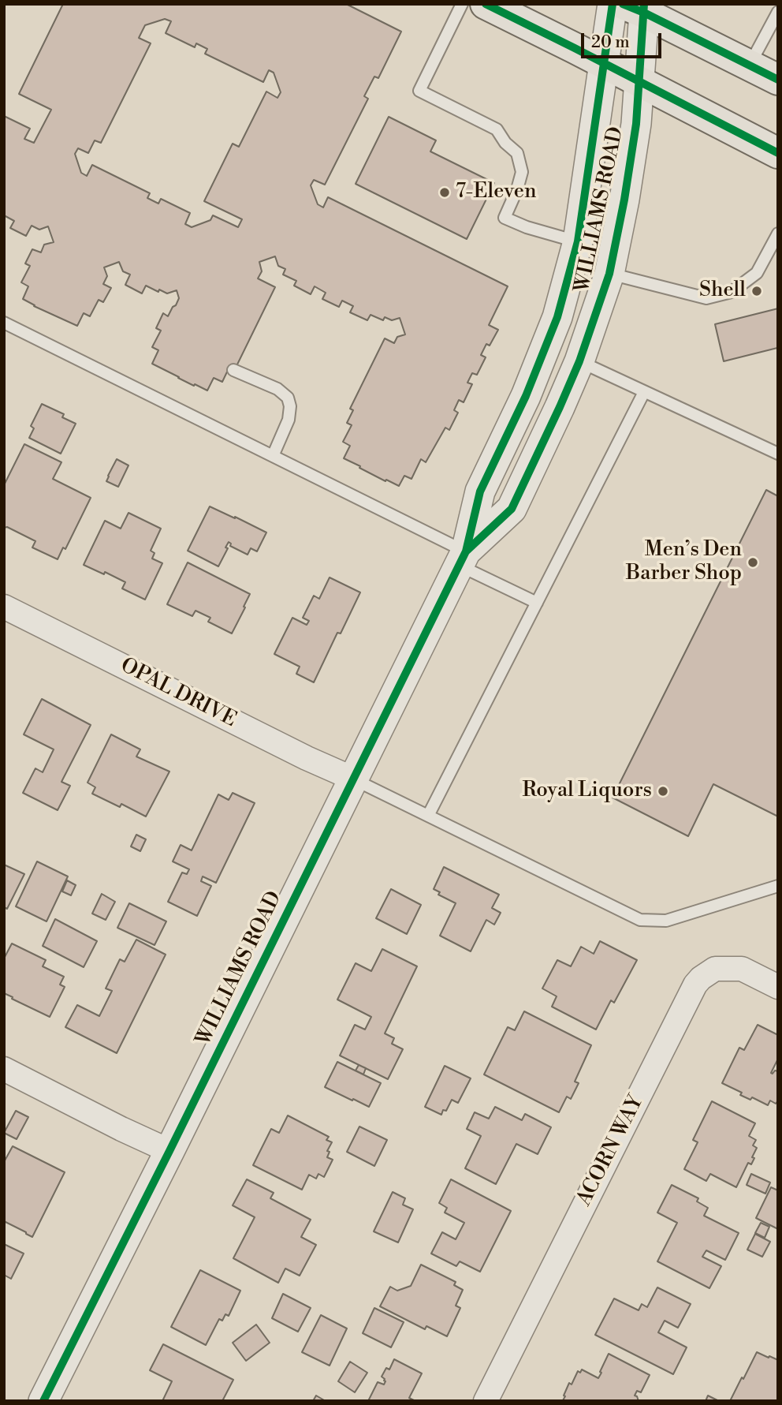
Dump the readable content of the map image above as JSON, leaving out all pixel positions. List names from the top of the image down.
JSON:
{
  "streets": {
    "street": ["WILLIAMS ROAD", "OPAL DRIVE", "ACORN WAY"]
  },
  "crossings": [
    ["WILLIAMS ROAD", "OPAL DRIVE"]
  ],
  "places": [
    "7-Eleven",
    "Shell",
    "Men’s Den Barber Shop",
    "Royal Liquors"
  ],
  "scale_bar": "20 m"
}
